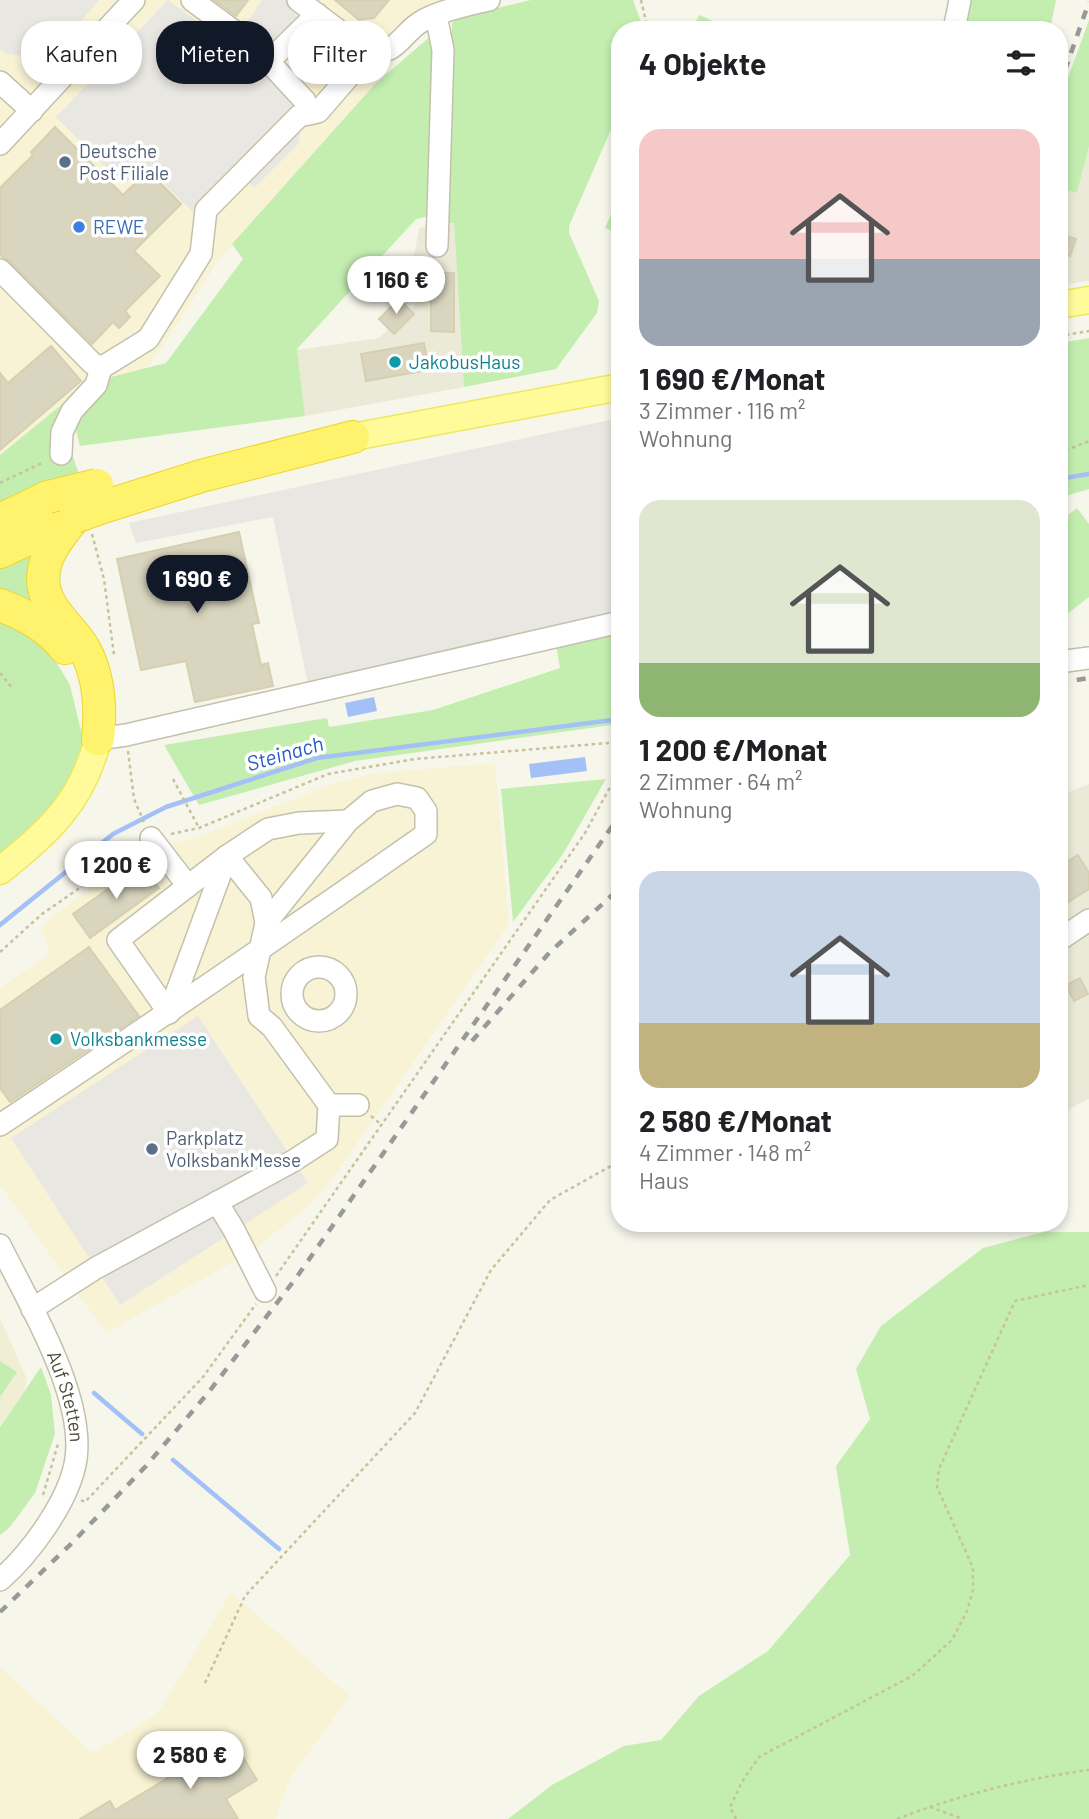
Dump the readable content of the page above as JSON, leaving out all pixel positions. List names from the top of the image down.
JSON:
{
  "streets": {
    "street": ["Auf Stetten"]
  },
  "water": ["Steinach"],
  "places": [
    "Deutsche Post Filiale",
    "REWE",
    "JakobusHaus",
    "Volksbankmesse",
    "Parkplatz VolksbankMesse"
  ],
  "page": {
    "chip": ["Kaufen", "Mieten", "Filter"],
    "heading": "4 Objekte",
    "list": [
      {
        "name": "1 690 €/Monat",
        "note": "3 Zimmer · 116 m² · Wohnung"
      },
      {
        "name": "1 200 €/Monat",
        "note": "2 Zimmer · 64 m² · Wohnung"
      },
      {
        "name": "2 580 €/Monat",
        "note": "4 Zimmer · 148 m² · Haus"
      }
    ],
    "price": [
      "1 160 €",
      "1 690 €",
      "1 200 €",
      "2 580 €"
    ]
  }
}
